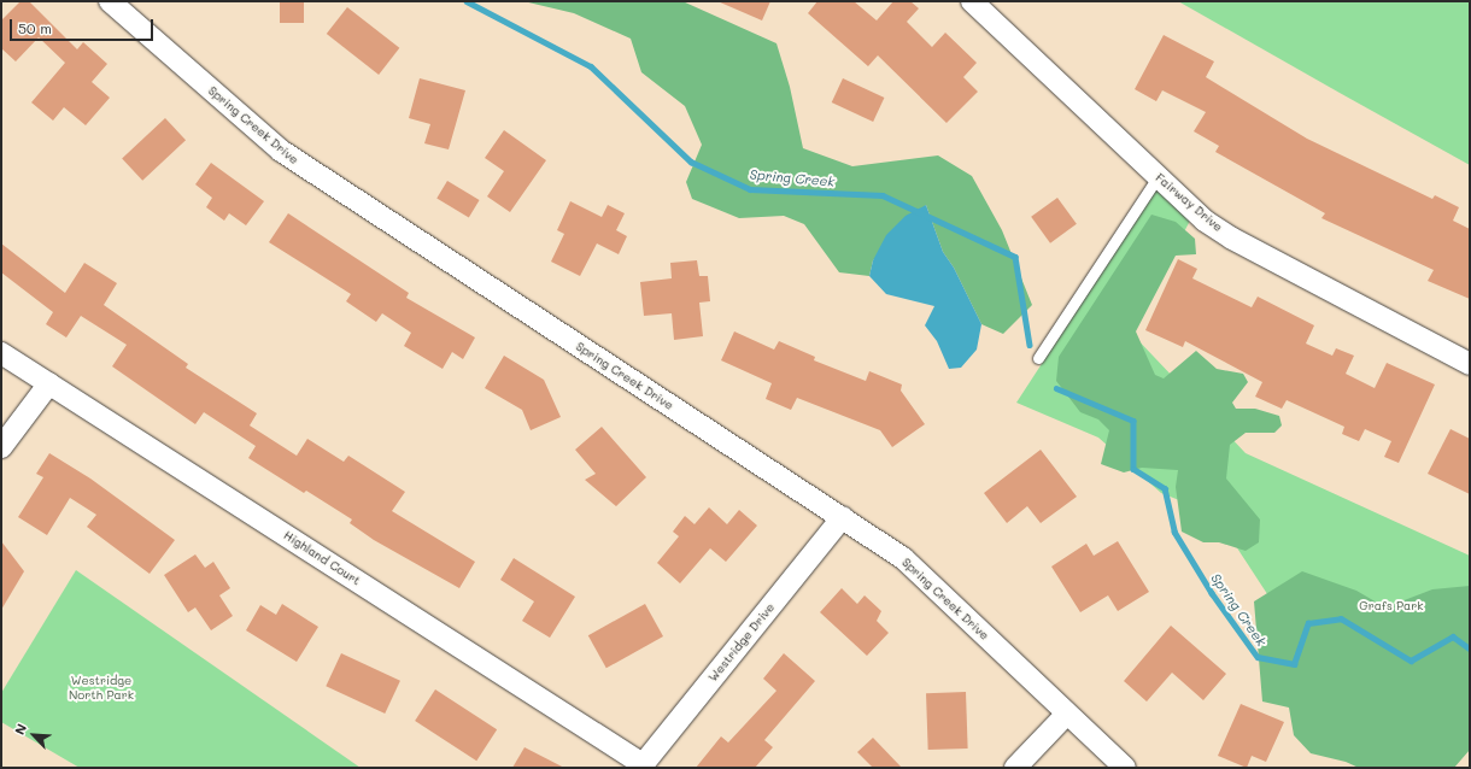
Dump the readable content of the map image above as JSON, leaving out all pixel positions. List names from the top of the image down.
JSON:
{
  "streets": {
    "street": [
      "Spring Creek Drive",
      "Fairway Drive",
      "Highland Court",
      "Westridge Drive"
    ]
  },
  "crossings": [
    ["Spring Creek Drive", "Westridge Drive"],
    ["Highland Court", "Westridge Drive"]
  ],
  "water": ["Spring Creek"],
  "parks": ["Grafs Park", "Westridge North Park"],
  "scale_bar": "50 m",
  "north": "top left"
}
